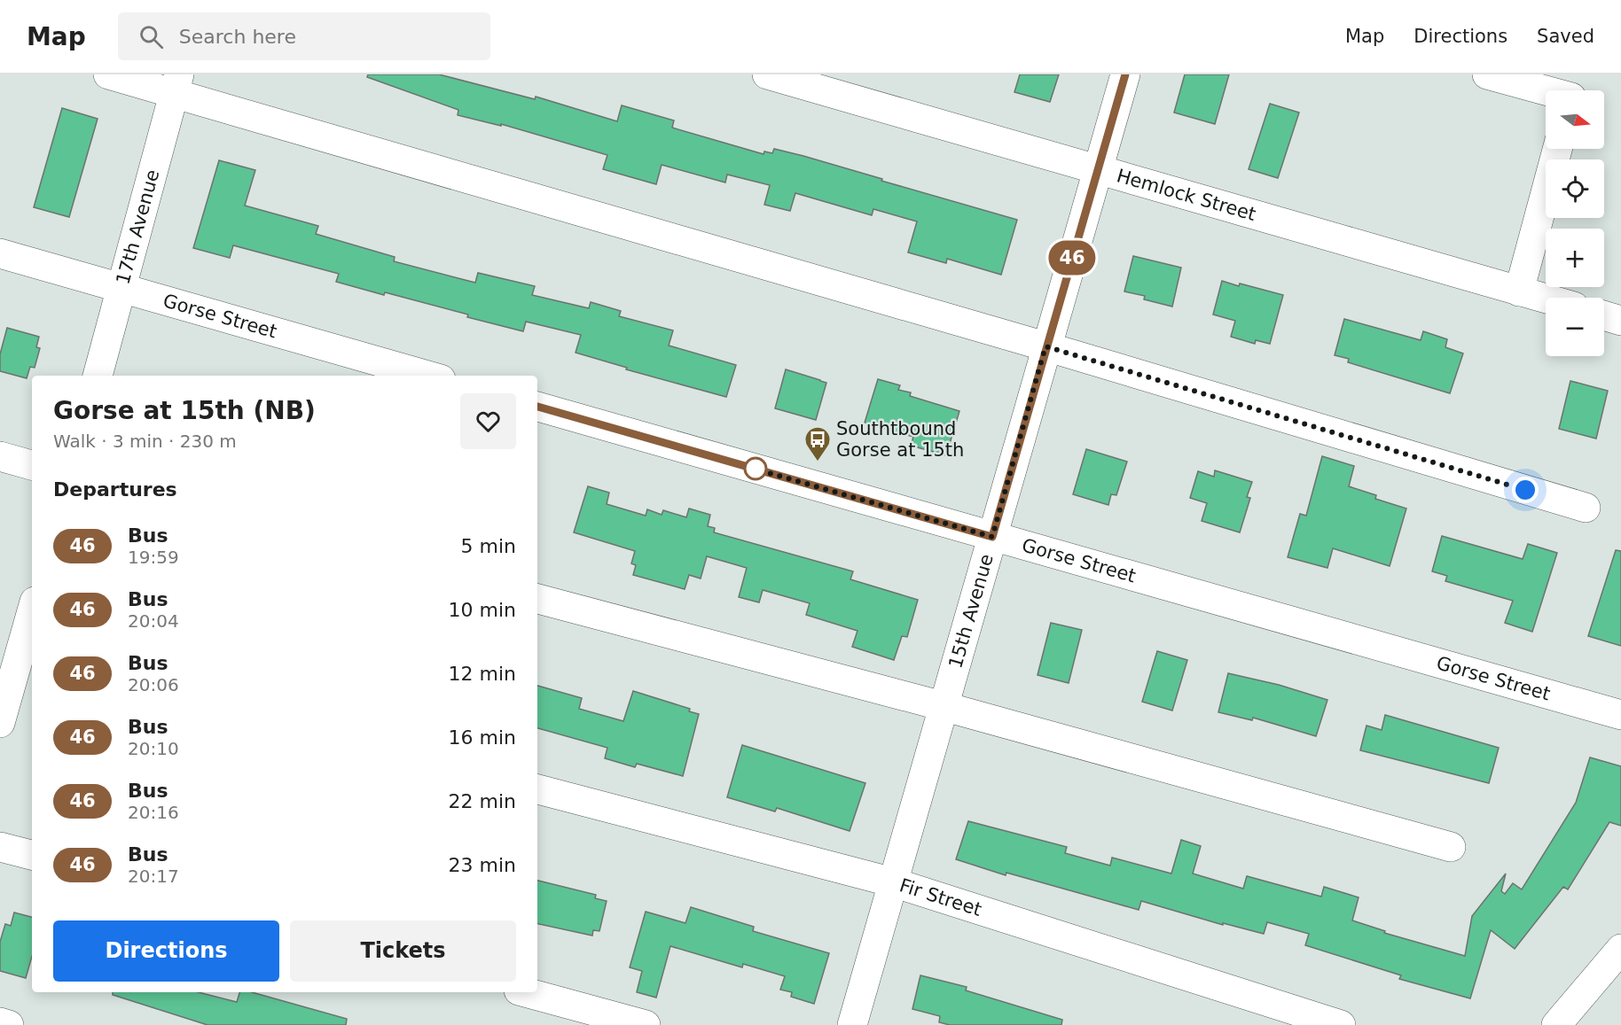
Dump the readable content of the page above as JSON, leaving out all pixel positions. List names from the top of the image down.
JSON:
{
  "streets": {
    "street": [
      "Hemlock Street",
      "17th Avenue",
      "Gorse Street",
      "15th Avenue",
      "Fir Street"
    ]
  },
  "crossings": [
    ["Hemlock Street", "15th Avenue"],
    ["17th Avenue", "Gorse Street"],
    ["Gorse Street", "15th Avenue"],
    ["15th Avenue", "Fir Street"]
  ],
  "places": {
    "bus stop": ["Southtbound Gorse at 15th"]
  },
  "lines": ["bus line 46"],
  "north": "right",
  "page": {
    "header": "Map",
    "search": "Search here",
    "nav": ["Map", "Directions", "Saved"],
    "on_map": "46",
    "map_buttons": ["+", "−"],
    "heading": [
      ["Gorse at 15th (NB)", "Walk · 3 min · 230 m"],
      "Departures"
    ],
    "list": [
      {
        "mark": "46",
        "name": "Bus",
        "note": "19:59",
        "value": "5 min"
      },
      {
        "mark": "46",
        "name": "Bus",
        "note": "20:04",
        "value": "10 min"
      },
      {
        "mark": "46",
        "name": "Bus",
        "note": "20:06",
        "value": "12 min"
      },
      {
        "mark": "46",
        "name": "Bus",
        "note": "20:10",
        "value": "16 min"
      },
      {
        "mark": "46",
        "name": "Bus",
        "note": "20:16",
        "value": "22 min"
      },
      {
        "mark": "46",
        "name": "Bus",
        "note": "20:17",
        "value": "23 min"
      }
    ],
    "buttons": ["Directions", "Tickets"]
  }
}
